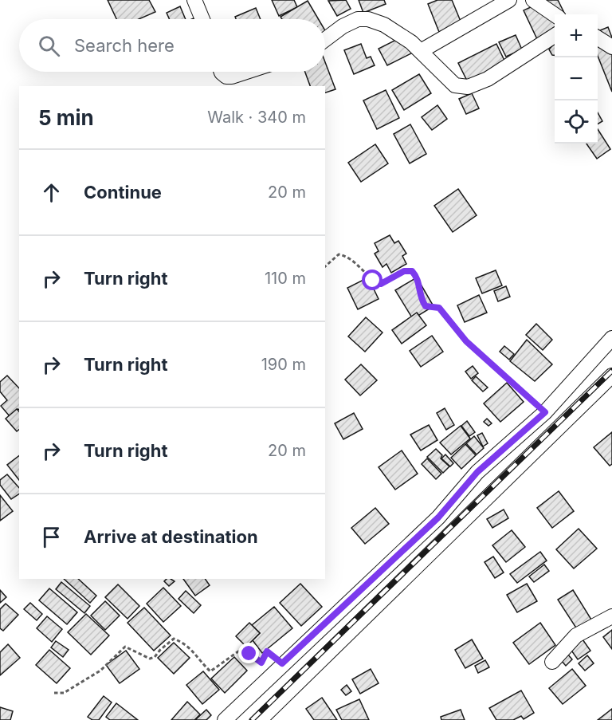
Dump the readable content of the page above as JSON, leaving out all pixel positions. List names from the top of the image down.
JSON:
{
  "page": {
    "map_buttons": ["+", "−"],
    "search": "Search here",
    "heading": ["5 min", "Walk · 340 m"],
    "list": [
      ["Continue", "20 m"],
      ["Turn right", "110 m"],
      ["Turn right", "190 m"],
      ["Turn right", "20 m"],
      "Arrive at destination"
    ]
  }
}
